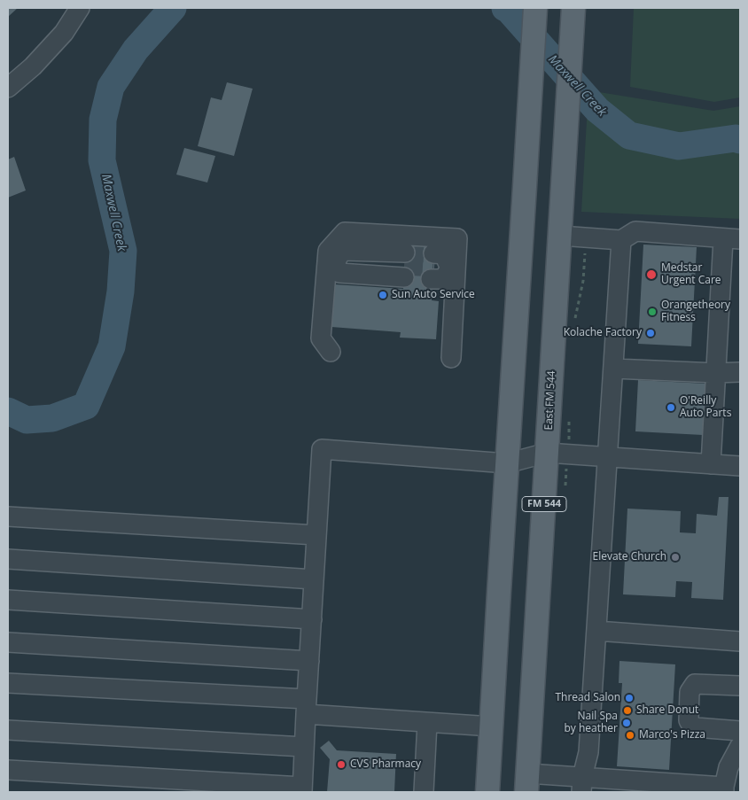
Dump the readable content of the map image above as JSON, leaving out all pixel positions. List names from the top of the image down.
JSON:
{
  "streets": {
    "main road": ["East FM 544", "FM 544"]
  },
  "water": ["Maxwell Creek"],
  "places": [
    "Medstar Urgent Care",
    "Sun Auto Service",
    "Orangetheory Fitness",
    "Kolache Factory",
    "O'Reilly Auto Parts",
    "Elevate Church",
    "Thread Salon",
    "Share Donut",
    "Nail Spa by heather",
    "Marco's Pizza",
    "CVS Pharmacy"
  ]
}
